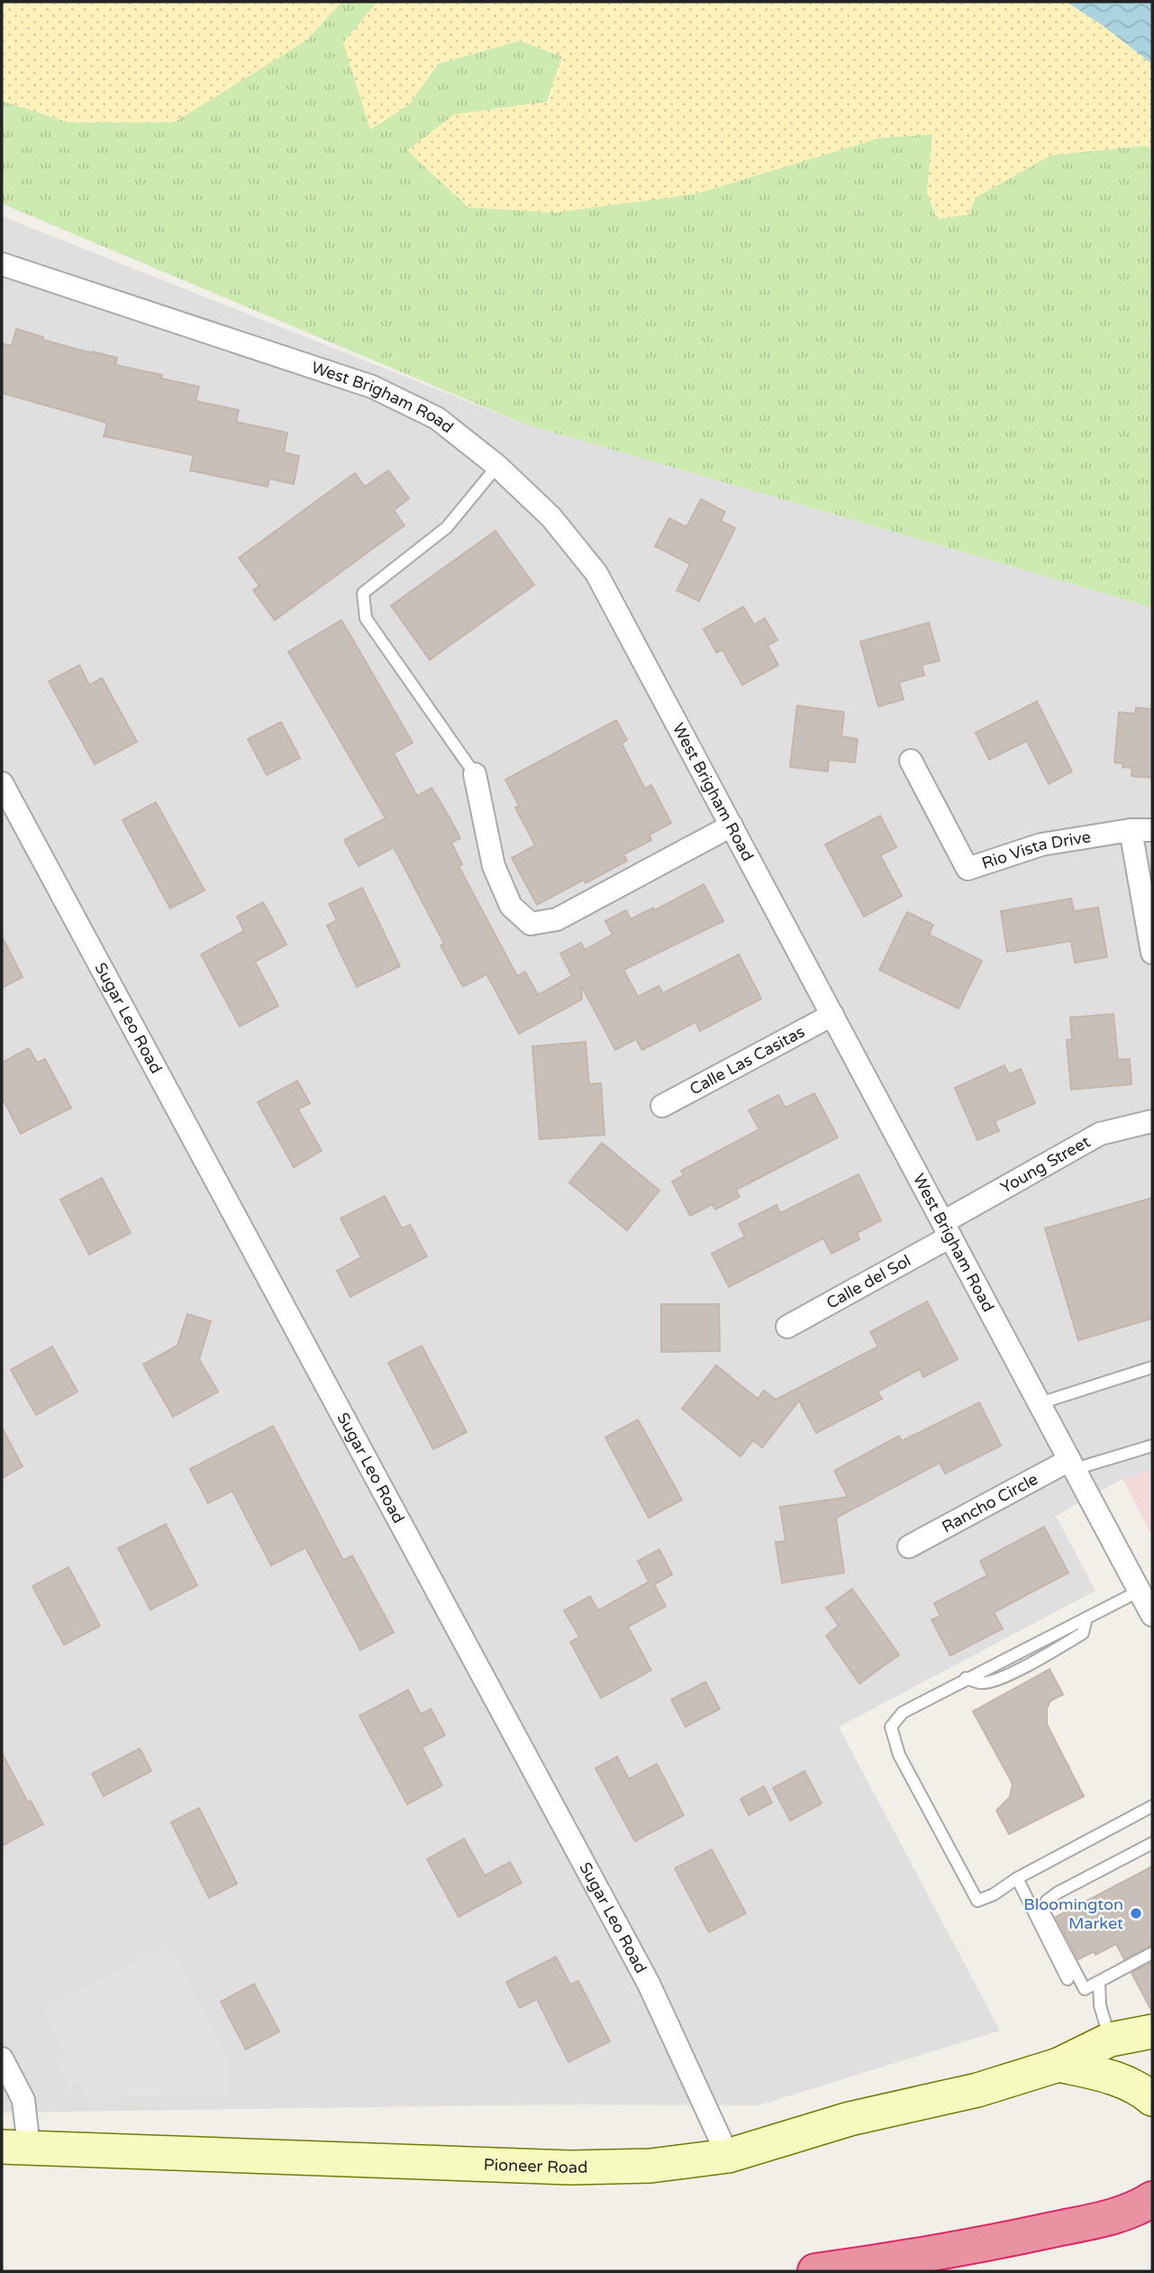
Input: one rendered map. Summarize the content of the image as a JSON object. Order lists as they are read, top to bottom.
{
  "streets": {
    "main road": ["Pioneer Road"],
    "street": [
      "West Brigham Road",
      "Rio Vista Drive",
      "Sugar Leo Road",
      "Calle Las Casitas",
      "Young Street",
      "Calle del Sol",
      "Rancho Circle"
    ]
  },
  "crossings": [
    ["West Brigham Road", "Calle Las Casitas"],
    ["West Brigham Road", "Young Street"],
    ["West Brigham Road", "Calle del Sol"],
    ["West Brigham Road", "Rancho Circle"],
    ["Sugar Leo Road", "Pioneer Road"],
    ["Young Street", "Calle del Sol"]
  ],
  "places": ["Bloomington Market"]
}
